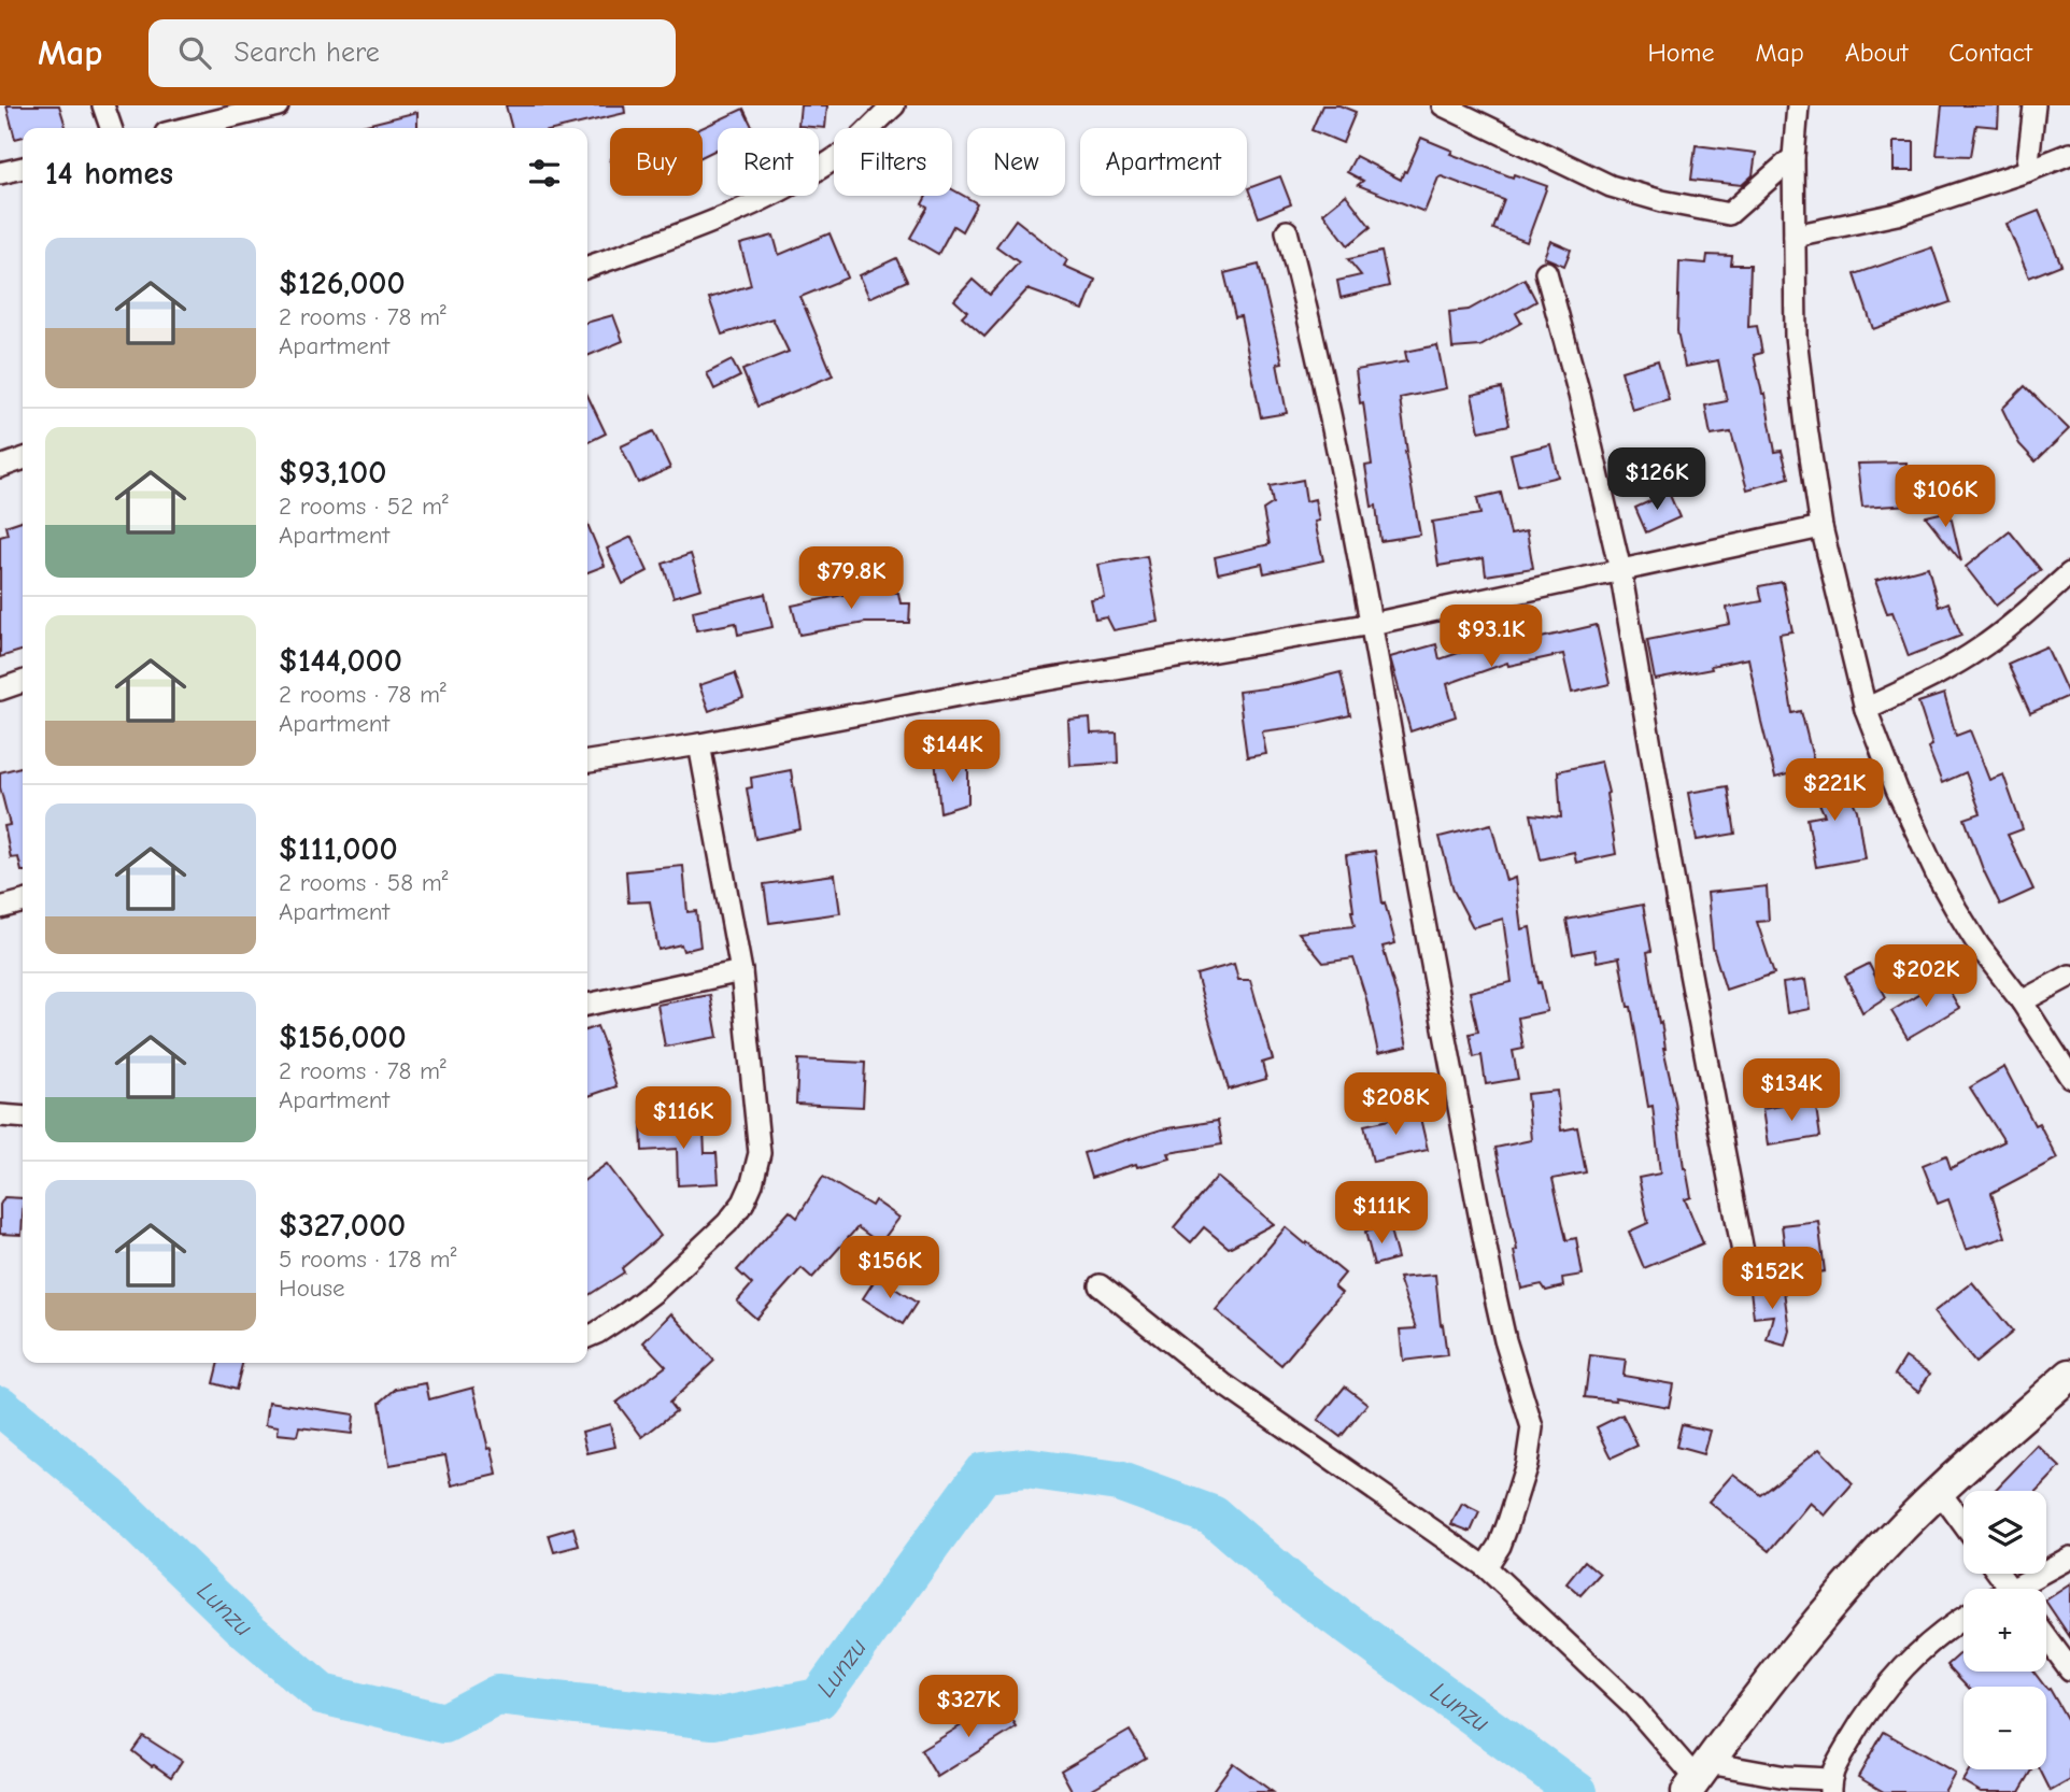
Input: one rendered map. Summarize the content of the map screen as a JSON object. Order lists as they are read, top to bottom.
{
  "water": ["Lunzu"],
  "page": {
    "header": "Map",
    "search": "Search here",
    "nav": [
      "Home",
      "Map",
      "About",
      "Contact"
    ],
    "chip": [
      "Buy",
      "Rent",
      "Filters",
      "New",
      "Apartment"
    ],
    "heading": "14 homes",
    "list": [
      {
        "name": "$126,000",
        "note": "2 rooms · 78 m² · Apartment"
      },
      {
        "name": "$93,100",
        "note": "2 rooms · 52 m² · Apartment"
      },
      {
        "name": "$144,000",
        "note": "2 rooms · 78 m² · Apartment"
      },
      {
        "name": "$111,000",
        "note": "2 rooms · 58 m² · Apartment"
      },
      {
        "name": "$156,000",
        "note": "2 rooms · 78 m² · Apartment"
      },
      {
        "name": "$327,000",
        "note": "5 rooms · 178 m² · House"
      }
    ],
    "price": [
      "$126K",
      "$106K",
      "$79.8K",
      "$93.1K",
      "$144K",
      "$221K",
      "$202K",
      "$134K",
      "$208K",
      "$116K",
      "$111K",
      "$156K",
      "$152K",
      "$327K"
    ],
    "map_buttons": ["+", "−"]
  }
}
